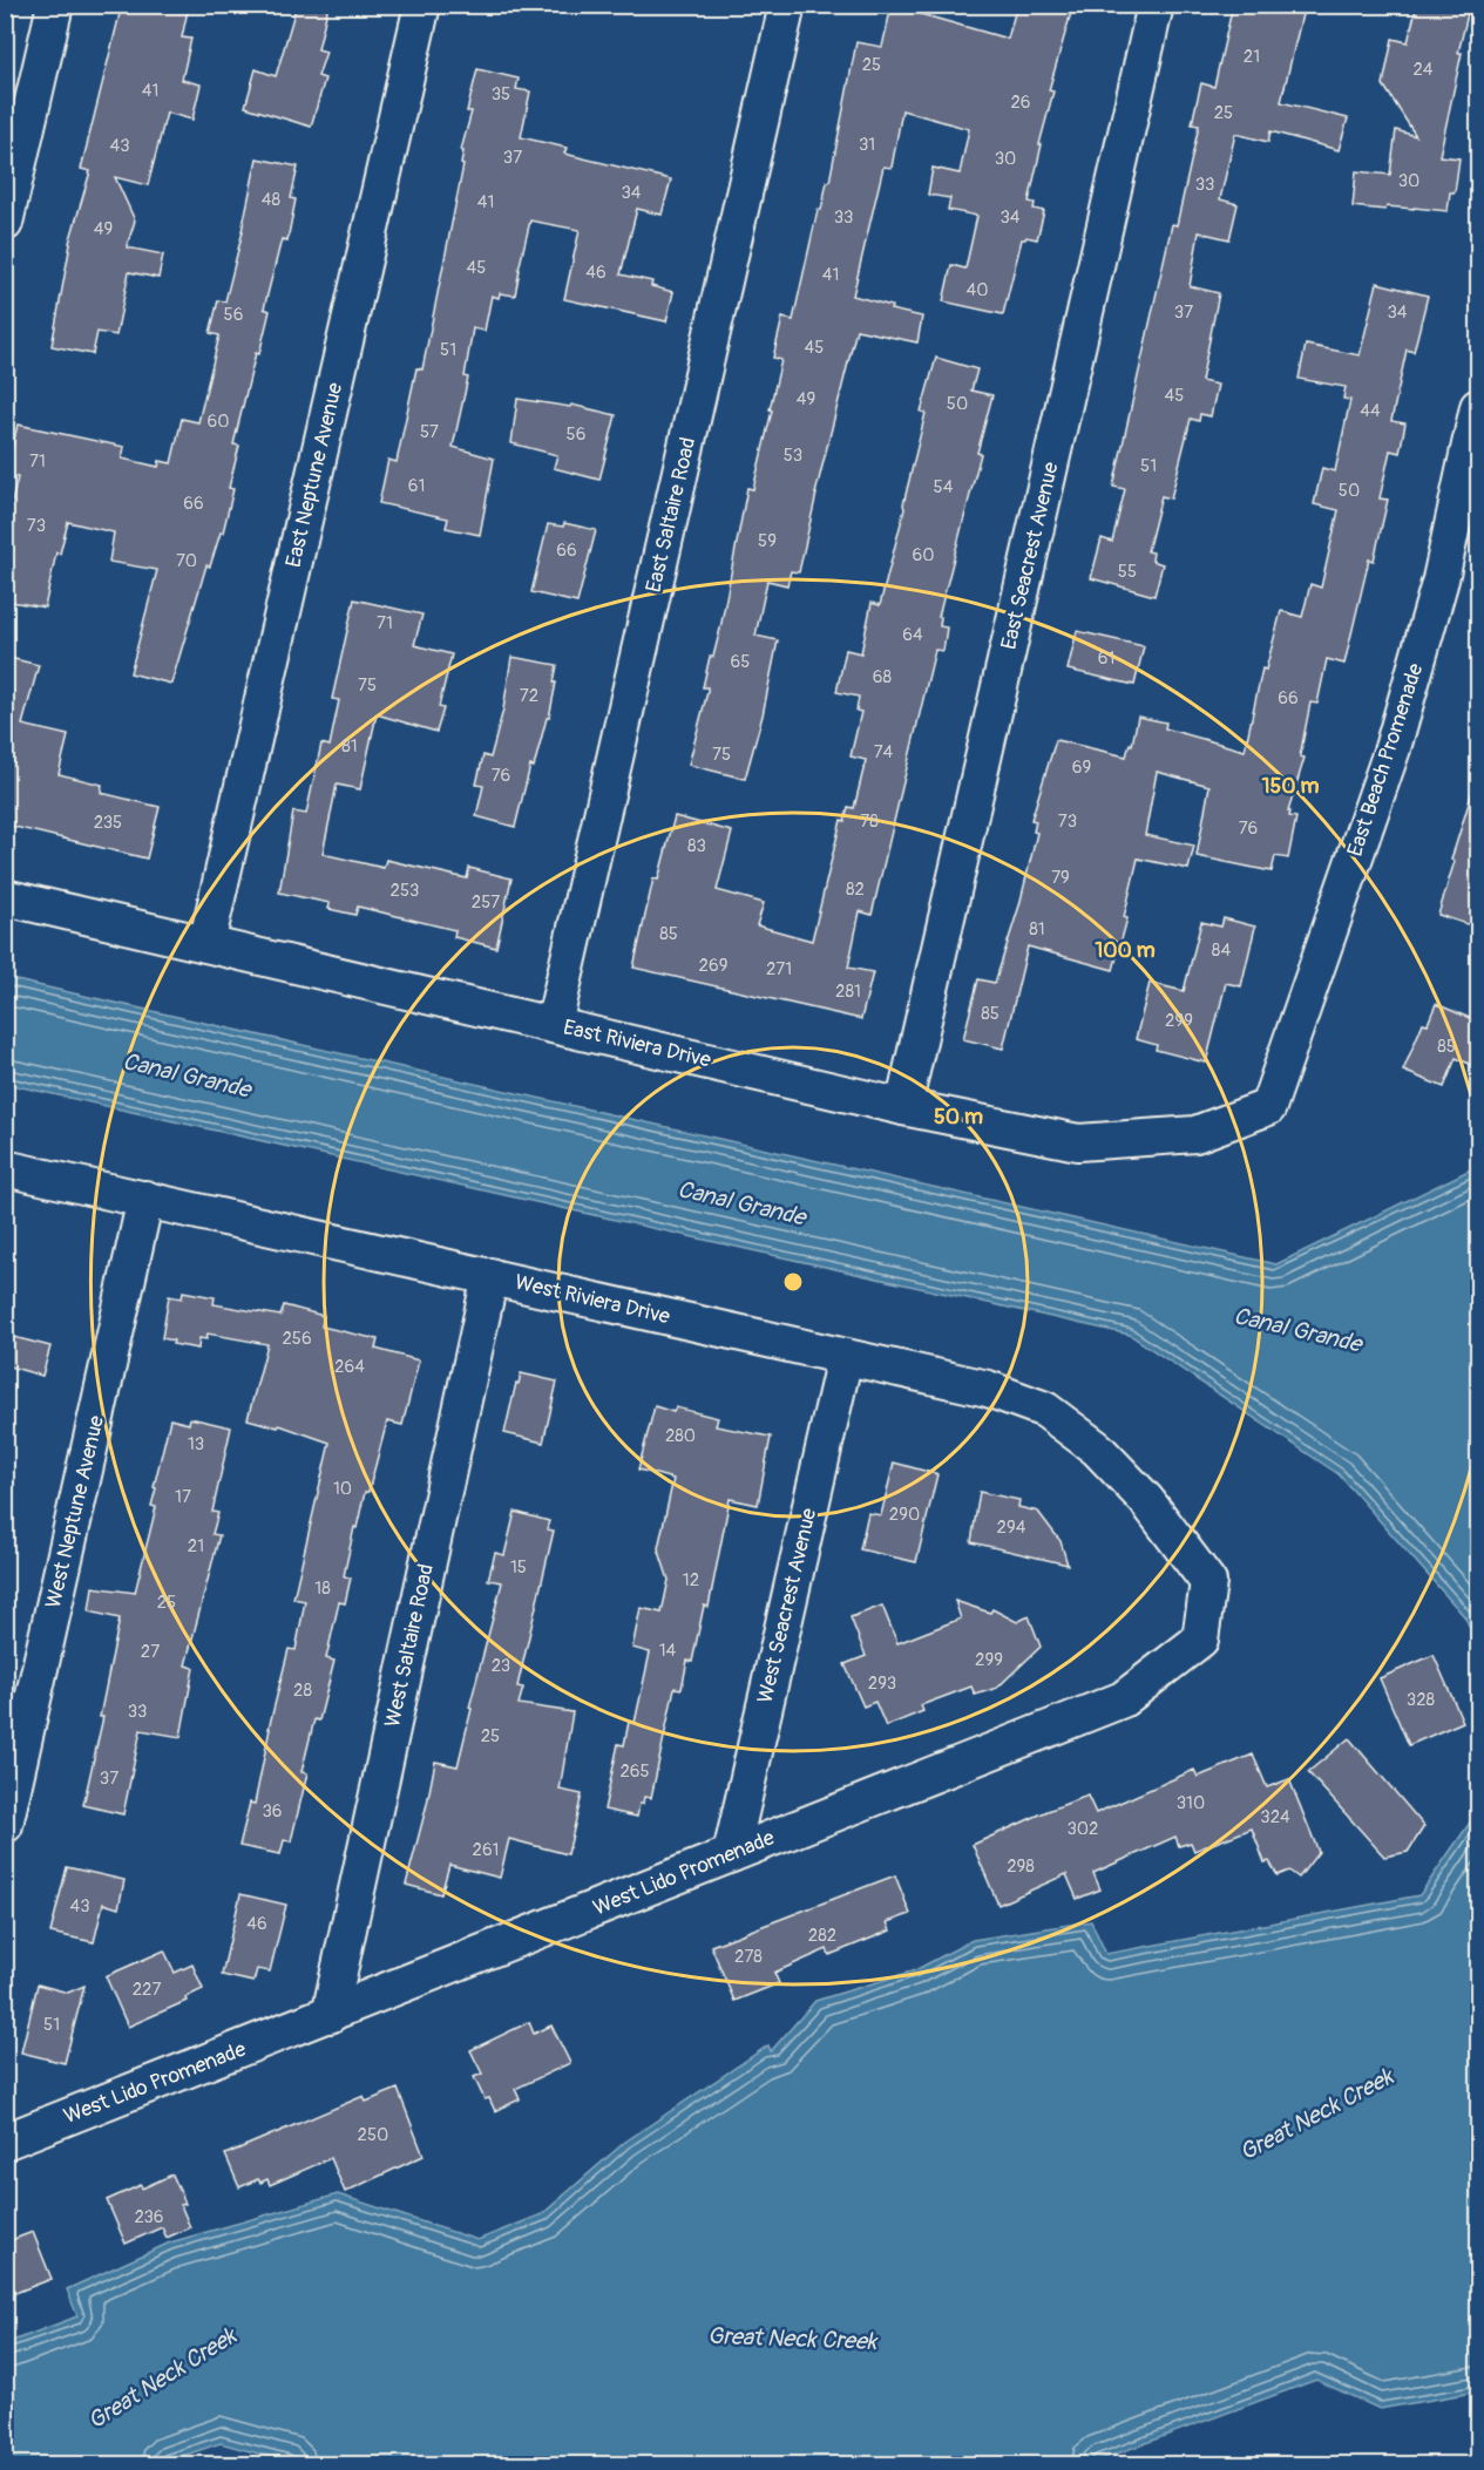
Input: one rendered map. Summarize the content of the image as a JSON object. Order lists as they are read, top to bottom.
{
  "streets": {
    "street": [
      "East Neptune Avenue",
      "East Saltaire Road",
      "East Seacrest Avenue",
      "East Beach Promenade",
      "East Riviera Drive",
      "West Riviera Drive",
      "West Neptune Avenue",
      "West Seacrest Avenue",
      "West Saltaire Road",
      "West Lido Promenade"
    ]
  },
  "crossings": [
    ["East Neptune Avenue", "East Riviera Drive"],
    ["East Saltaire Road", "East Riviera Drive"],
    ["East Seacrest Avenue", "East Riviera Drive"],
    ["East Beach Promenade", "East Riviera Drive"],
    ["West Riviera Drive", "West Neptune Avenue"],
    ["West Riviera Drive", "West Seacrest Avenue"],
    ["West Riviera Drive", "West Saltaire Road"],
    ["West Riviera Drive", "West Lido Promenade"],
    ["West Seacrest Avenue", "West Lido Promenade"],
    ["West Saltaire Road", "West Lido Promenade"]
  ],
  "water": ["Canal Grande", "Great Neck Creek"],
  "house_numbers": [
    "21",
    "25",
    "24",
    "41",
    "35",
    "26",
    "25",
    "31",
    "43",
    "37",
    "30",
    "30",
    "33",
    "34",
    "48",
    "41",
    "33",
    "34",
    "49",
    "45",
    "46",
    "41",
    "40",
    "37",
    "34",
    "56",
    "45",
    "51",
    "45",
    "49",
    "50",
    "44",
    "60",
    "57",
    "56",
    "53",
    "71",
    "51",
    "61",
    "54",
    "50",
    "66",
    "73",
    "59",
    "66",
    "60",
    "70",
    "55",
    "71",
    "64",
    "61",
    "65",
    "68",
    "75",
    "72",
    "66",
    "81",
    "74",
    "75",
    "69",
    "76",
    "78",
    "73",
    "235",
    "76",
    "83",
    "79",
    "82",
    "253",
    "257",
    "81",
    "85",
    "84",
    "269",
    "271",
    "281",
    "85",
    "299",
    "85",
    "256",
    "264",
    "280",
    "13",
    "10",
    "17",
    "290",
    "294",
    "21",
    "15",
    "12",
    "18",
    "25",
    "14",
    "27",
    "299",
    "23",
    "293",
    "28",
    "328",
    "33",
    "25",
    "265",
    "37",
    "310",
    "36",
    "324",
    "302",
    "261",
    "298",
    "43",
    "46",
    "282",
    "278",
    "227",
    "51",
    "250",
    "236"
  ],
  "rings": ["150 m", "100 m", "50 m"]
}
